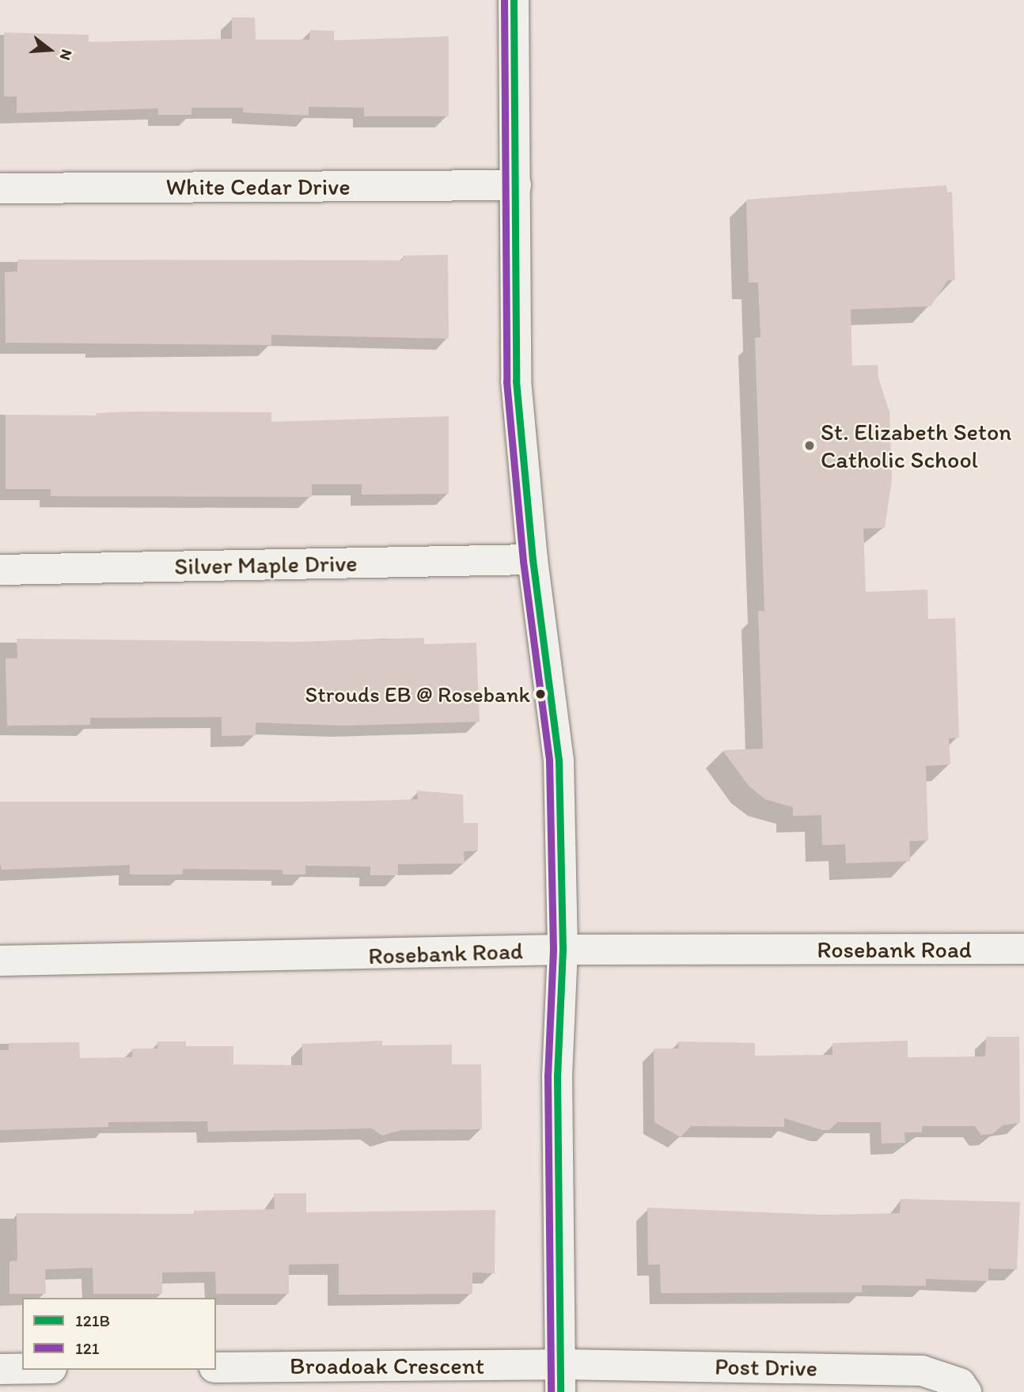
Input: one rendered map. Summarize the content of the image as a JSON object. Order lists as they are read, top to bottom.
{
  "streets": {
    "street": [
      "White Cedar Drive",
      "Silver Maple Drive",
      "Rosebank Road",
      "Broadoak Crescent",
      "Post Drive"
    ]
  },
  "crossings": [
    ["Broadoak Crescent", "Post Drive"]
  ],
  "places": ["St. Elizabeth Seton Catholic School", "Strouds EB @ Rosebank"],
  "lines": ["transit line 121B", "transit line 121"],
  "legend": ["121B", "121"],
  "north": "right"
}
